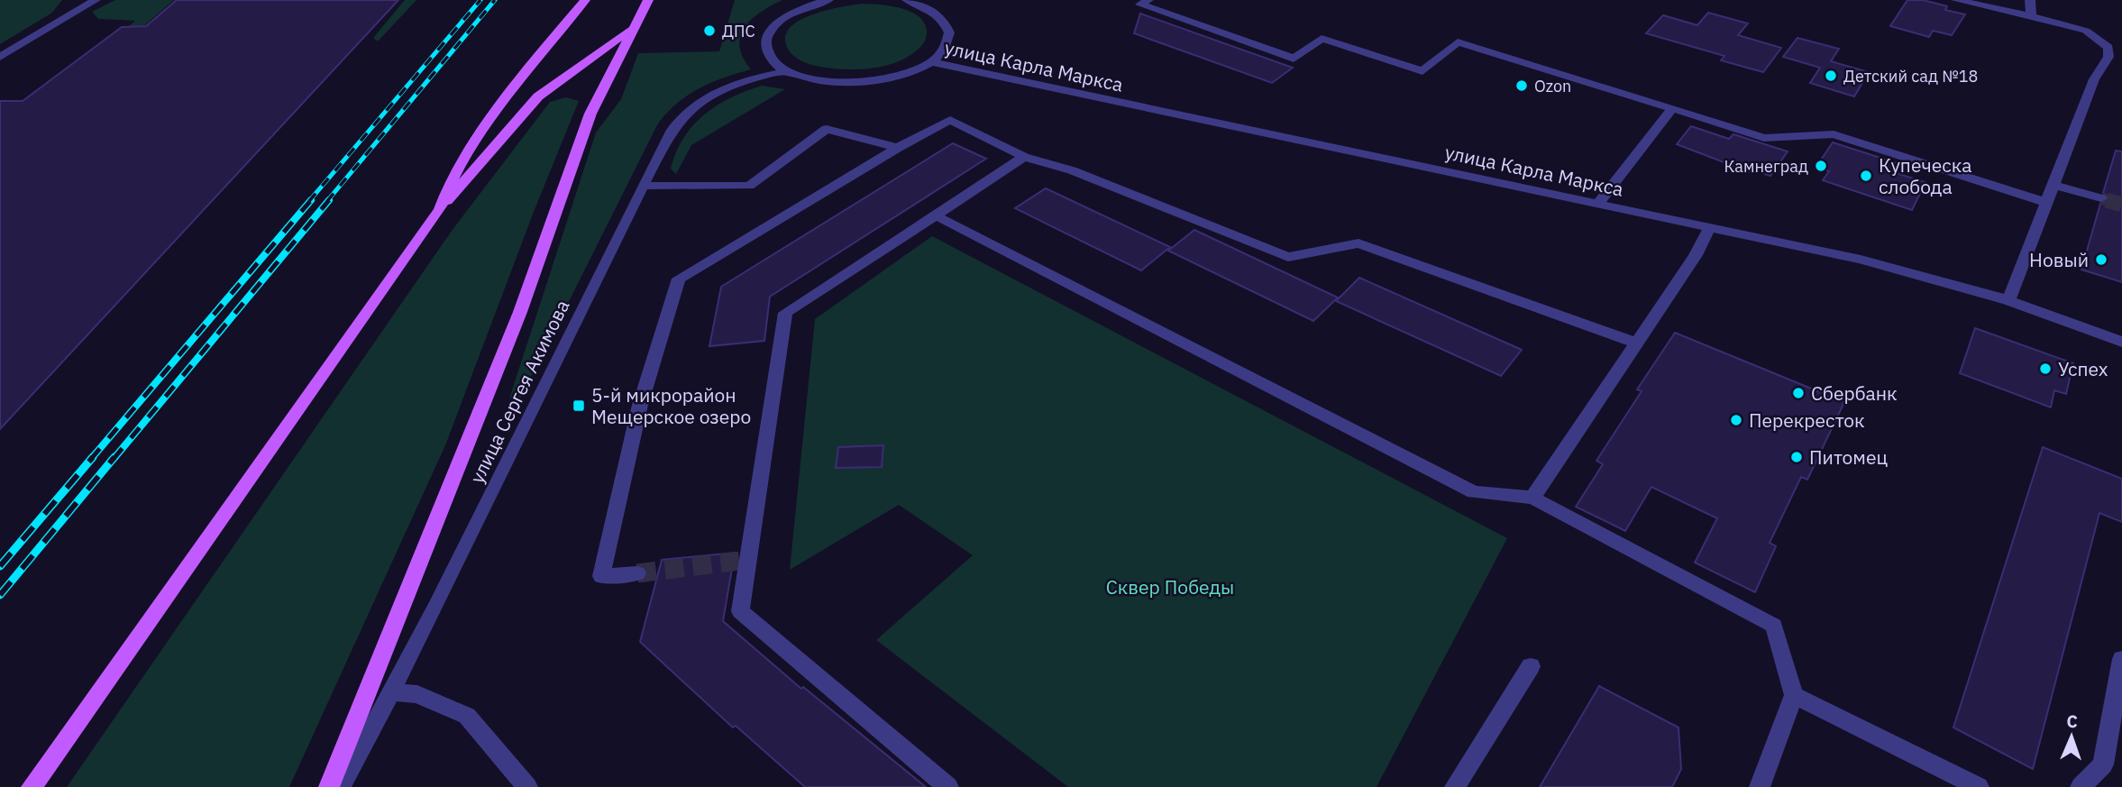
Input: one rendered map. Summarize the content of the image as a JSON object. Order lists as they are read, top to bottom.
{
  "streets": {
    "street": ["улица Карла Маркса", "улица Сергея Акимова"]
  },
  "parks": ["Сквер Победы"],
  "places": {
    "other": [
      "ДПС",
      "Детский сад №18",
      "Ozon",
      "Камнеград",
      "Купеческа слобода",
      "Новый",
      "Успех",
      "Сбербанк",
      "Перекресток",
      "Питомец"
    ],
    "transit": ["5-й микрорайон Мещерское озеро"]
  },
  "north": "top"
}
